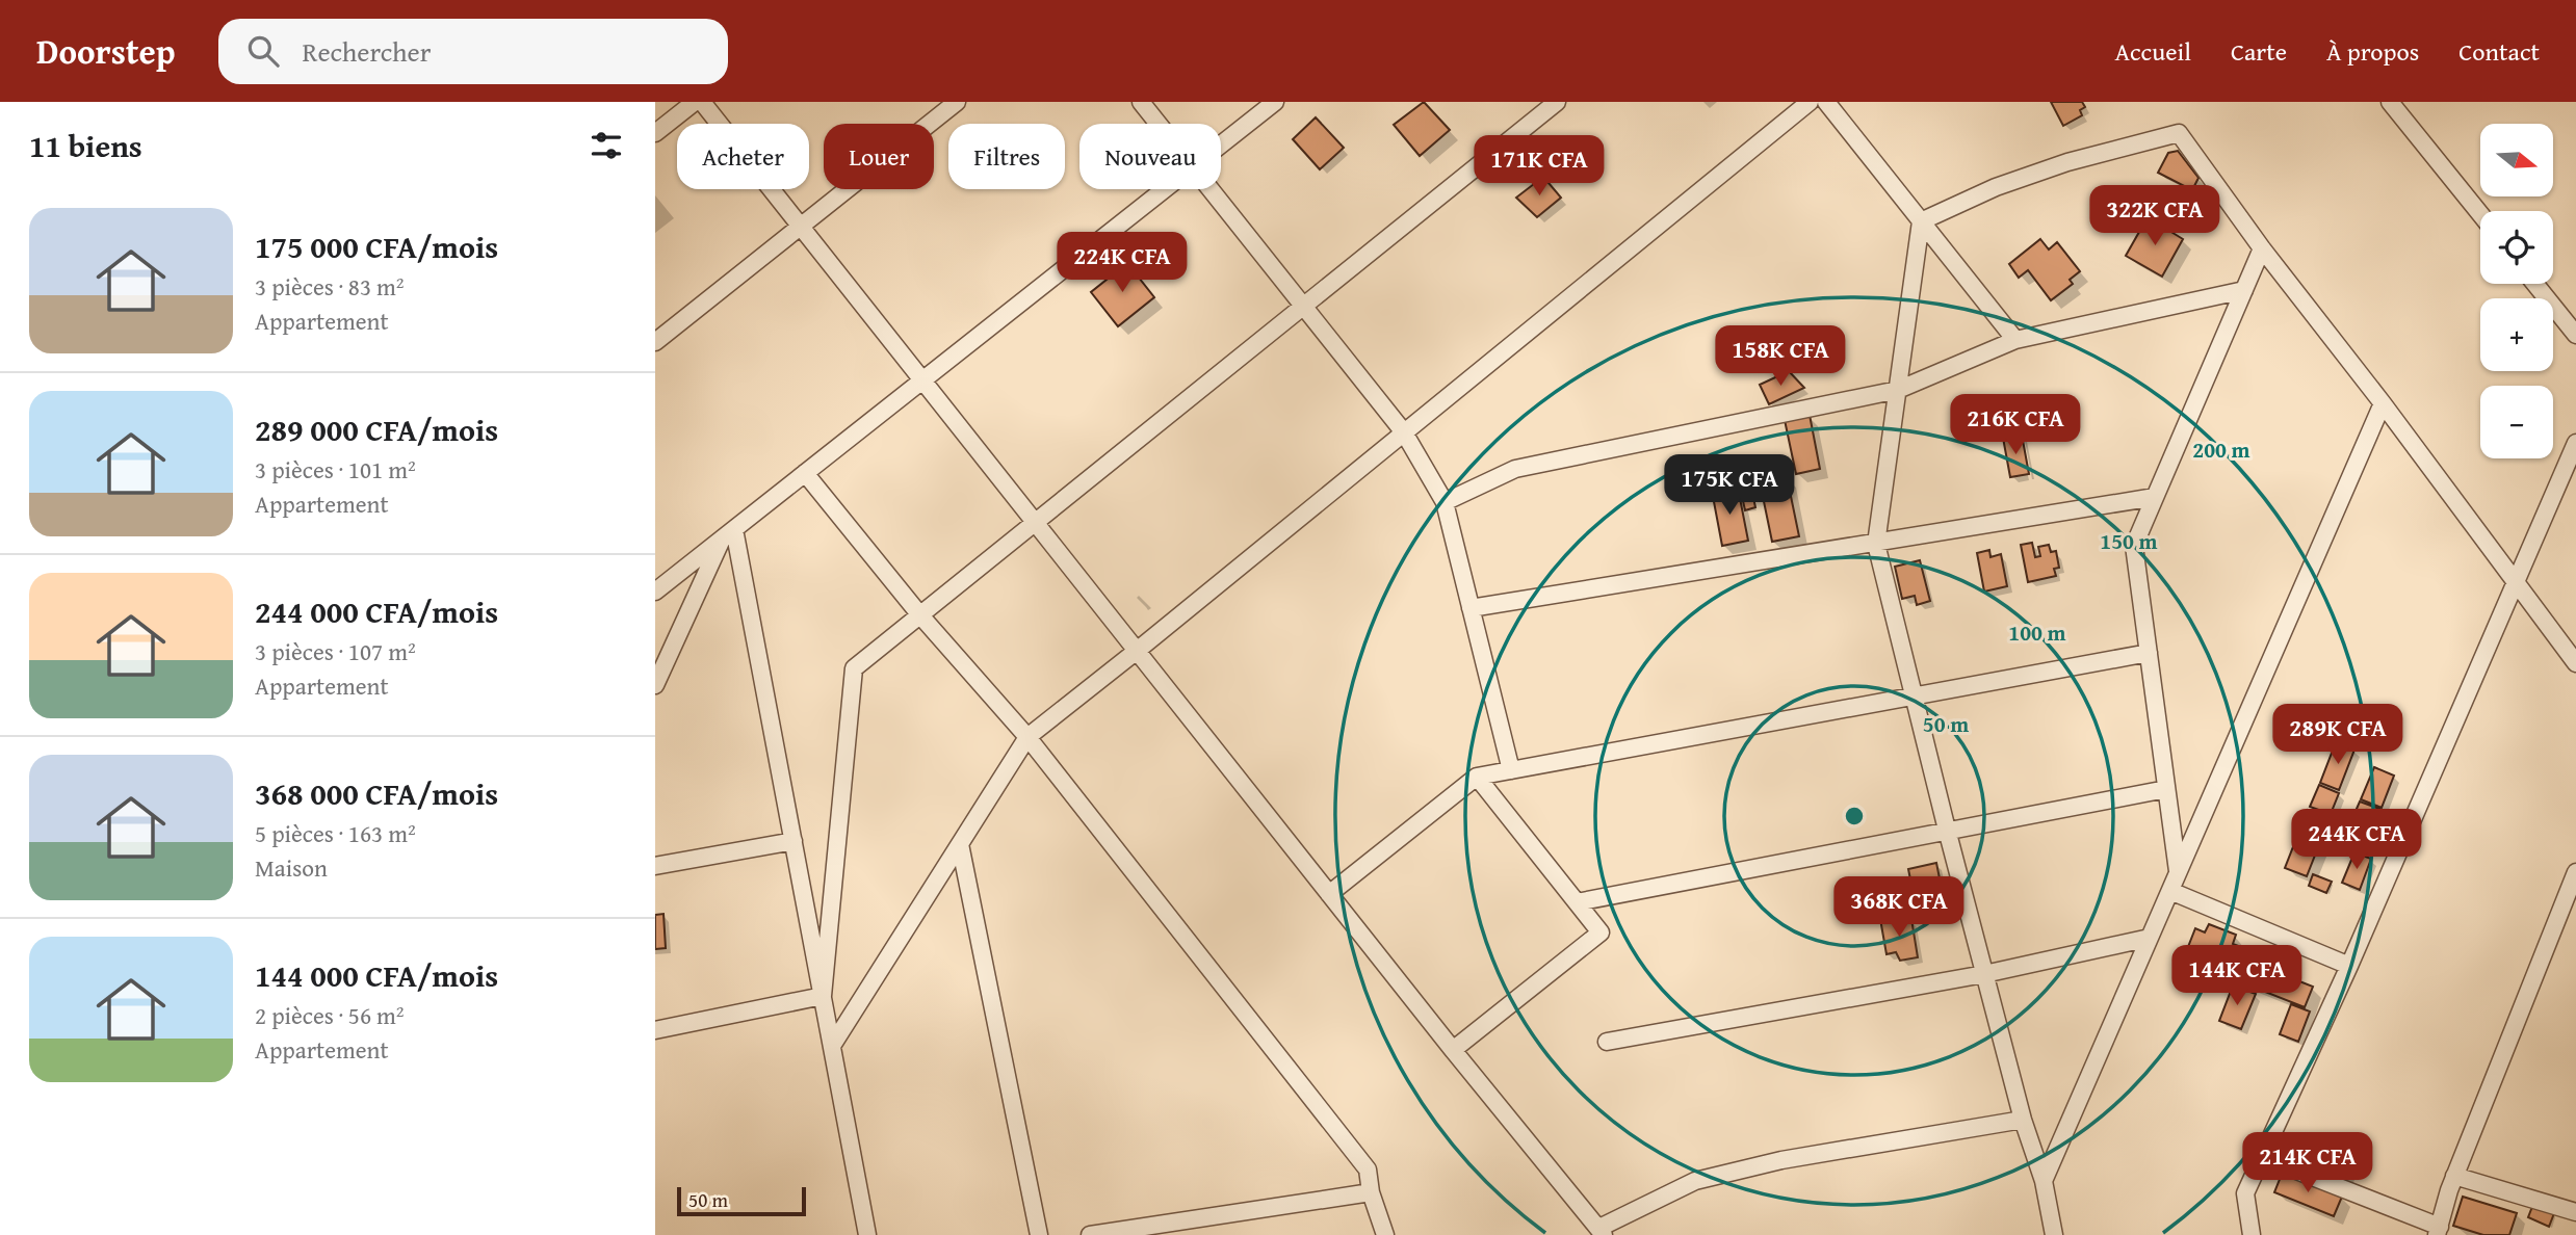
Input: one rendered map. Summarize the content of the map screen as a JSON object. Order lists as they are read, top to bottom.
{
  "scale_bar": "50 m",
  "north": "right",
  "page": {
    "header": "Doorstep",
    "search": "Rechercher",
    "nav": [
      "Accueil",
      "Carte",
      "À propos",
      "Contact"
    ],
    "heading": "11 biens",
    "map_buttons": ["+", "−"],
    "chip": [
      "Acheter",
      "Louer",
      "Filtres",
      "Nouveau"
    ],
    "price": [
      "171K CFA",
      "322K CFA",
      "224K CFA",
      "158K CFA",
      "216K CFA",
      "175K CFA",
      "289K CFA",
      "244K CFA",
      "368K CFA",
      "144K CFA",
      "214K CFA"
    ],
    "list": [
      {
        "name": "175 000 CFA/mois",
        "note": "3 pièces · 83 m² · Appartement"
      },
      {
        "name": "289 000 CFA/mois",
        "note": "3 pièces · 101 m² · Appartement"
      },
      {
        "name": "244 000 CFA/mois",
        "note": "3 pièces · 107 m² · Appartement"
      },
      {
        "name": "368 000 CFA/mois",
        "note": "5 pièces · 163 m² · Maison"
      },
      {
        "name": "144 000 CFA/mois",
        "note": "2 pièces · 56 m² · Appartement"
      }
    ],
    "scale": "50 m"
  },
  "rings": [
    "200 m",
    "150 m",
    "100 m",
    "50 m"
  ]
}
